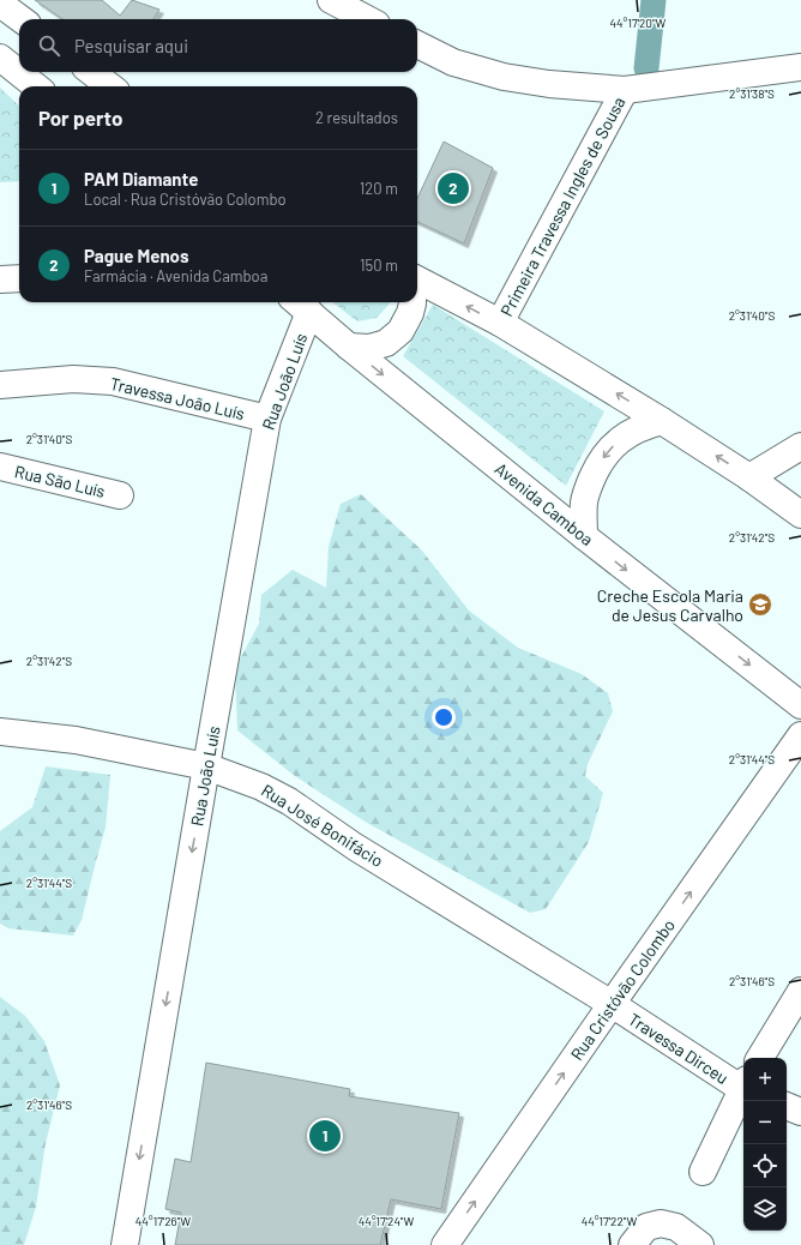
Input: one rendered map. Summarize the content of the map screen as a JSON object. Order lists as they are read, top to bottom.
{
  "streets": {
    "street": [
      "Primeira Travessa Ingles de Sousa",
      "Rua João Luís",
      "Travessa João Luís",
      "Rua São Luís",
      "Avenida Camboa",
      "Rua José Bonifácio",
      "Rua Cristóvão Colombo",
      "Travessa Dirceu"
    ]
  },
  "crossings": [
    ["Rua João Luís", "Travessa João Luís"],
    ["Rua João Luís", "Avenida Camboa"],
    ["Rua João Luís", "Rua José Bonifácio"],
    ["Rua José Bonifácio", "Rua Cristóvão Colombo"],
    ["Rua José Bonifácio", "Travessa Dirceu"],
    ["Rua Cristóvão Colombo", "Travessa Dirceu"]
  ],
  "one_way": ["Rua João Luís", "Rua Cristóvão Colombo"],
  "places": {
    "school or university": ["Creche Escola Maria de Jesus Carvalho"]
  },
  "page": {
    "search": "Pesquisar aqui",
    "heading": ["Por perto", "2 resultados"],
    "list": [
      {
        "mark": "1",
        "name": "PAM Diamante",
        "note": "Local · Rua Cristóvão Colombo",
        "value": "120 m"
      },
      {
        "mark": "2",
        "name": "Pague Menos",
        "note": "Farmácia · Avenida Camboa",
        "value": "150 m"
      }
    ],
    "pins": ["2", "1"],
    "map_buttons": ["+", "−"]
  },
  "coordinates": [
    "44°17'20\"W",
    "2°31'38\"S",
    "2°31'40\"S",
    "2°31'42\"S",
    "2°31'44\"S",
    "2°31'46\"S",
    "44°17'26\"W",
    "44°17'24\"W",
    "44°17'22\"W"
  ]
}
